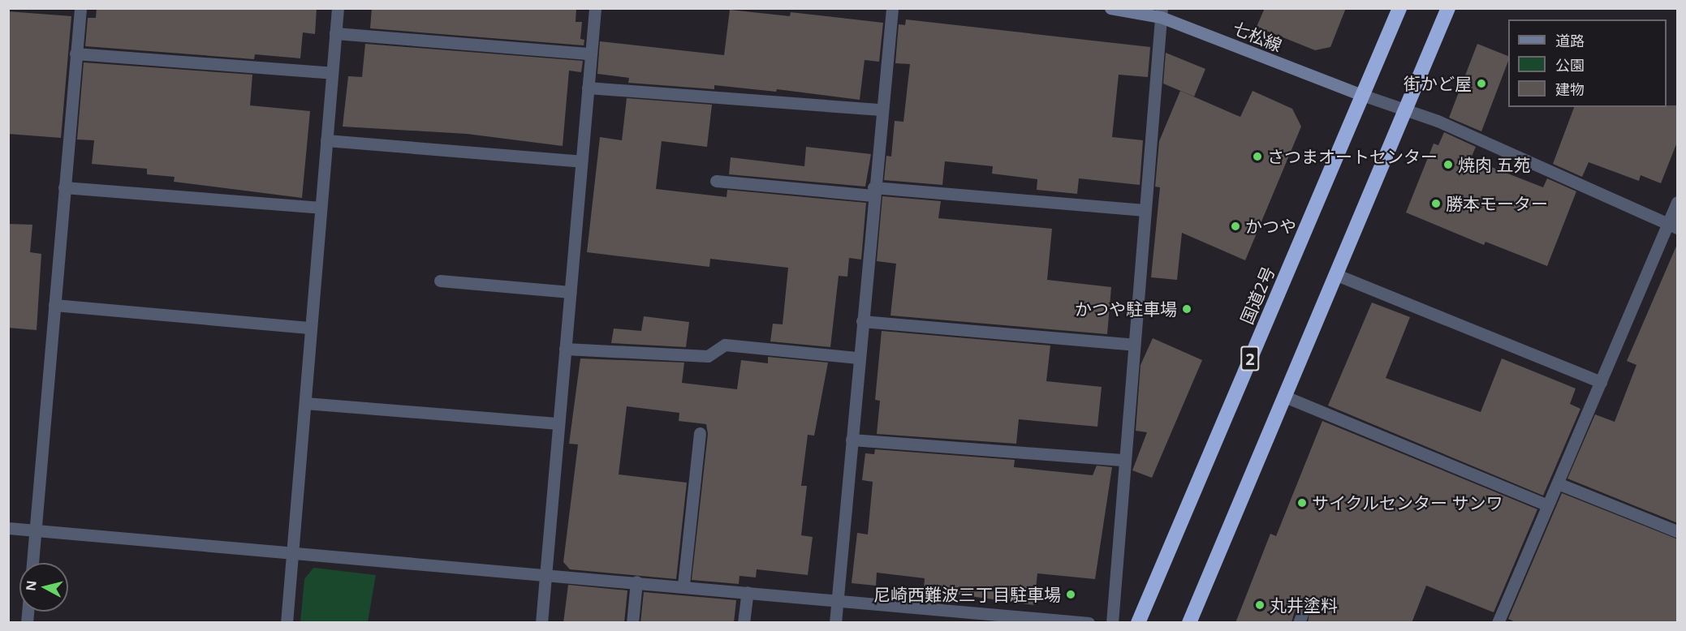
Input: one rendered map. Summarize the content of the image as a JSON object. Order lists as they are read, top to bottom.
{
  "streets": {
    "highway": ["国道2号", "2"],
    "street": ["七松線"]
  },
  "crossings": [
    ["七松線", "国道2号"]
  ],
  "places": [
    "街かど屋",
    "さつまオートセンター",
    "焼肉 五苑",
    "勝本モーター",
    "かつや",
    "かつや駐車場",
    "サイクルセンター サンワ",
    "尼崎西難波三丁目駐車場",
    "丸井塗料"
  ],
  "legend": ["道路", "公園", "建物"],
  "north": "left"
}
